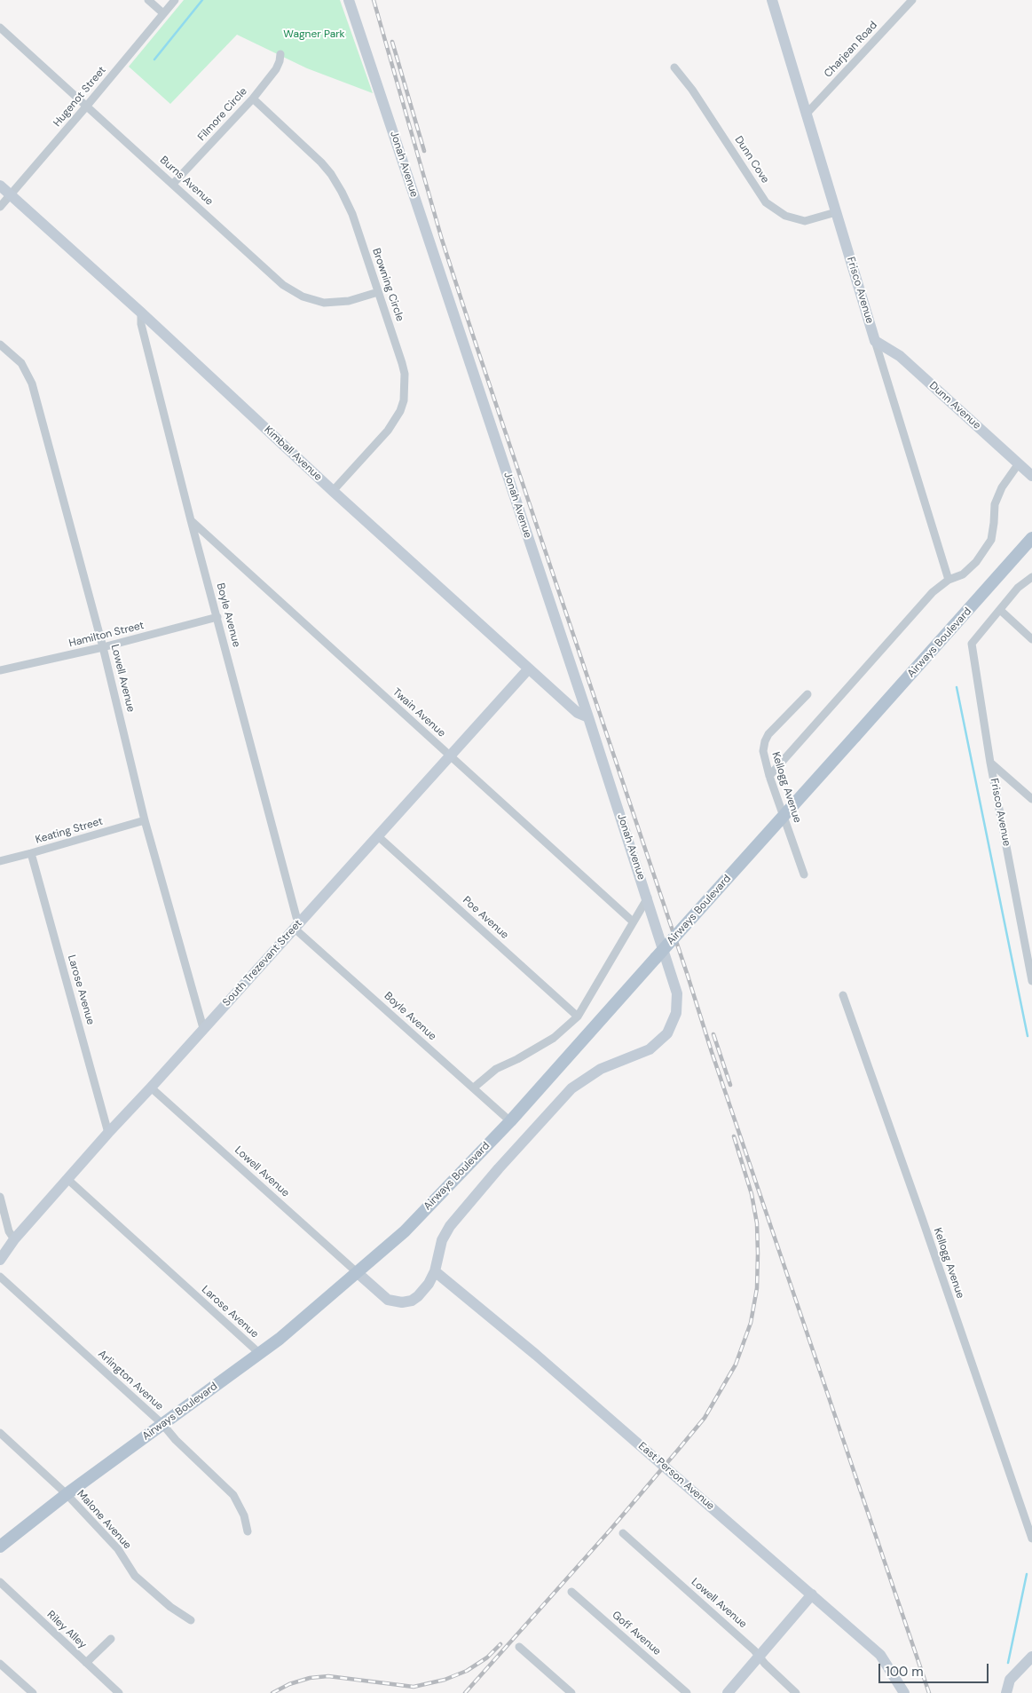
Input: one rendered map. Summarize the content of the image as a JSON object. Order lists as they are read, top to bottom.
{
  "streets": {
    "main road": ["Airways Boulevard"],
    "street": [
      "Charjean Road",
      "Hugenot Street",
      "Filmore Circle",
      "Dunn Cove",
      "Jonah Avenue",
      "Burns Avenue",
      "Browning Circle",
      "Frisco Avenue",
      "Dunn Avenue",
      "Kimball Avenue",
      "Boyle Avenue",
      "Hamilton Street",
      "Lowell Avenue",
      "Twain Avenue",
      "Kellogg Avenue",
      "Keating Street",
      "Poe Avenue",
      "South Trezevant Street",
      "Larose Avenue",
      "Arlington Avenue",
      "East Person Avenue",
      "Malone Avenue",
      "Riley Alley",
      "Goff Avenue"
    ]
  },
  "crossings": [
    ["Charjean Road", "Frisco Avenue"],
    ["Hugenot Street", "Burns Avenue"],
    ["Hugenot Street", "Kimball Avenue"],
    ["Filmore Circle", "Burns Avenue"],
    ["Filmore Circle", "Browning Circle"],
    ["Dunn Cove", "Frisco Avenue"],
    ["Jonah Avenue", "Kimball Avenue"],
    ["Jonah Avenue", "East Person Avenue"],
    ["Burns Avenue", "Browning Circle"],
    ["Browning Circle", "Kimball Avenue"],
    ["Frisco Avenue", "Dunn Avenue"],
    ["Frisco Avenue", "Airways Boulevard"],
    ["Kimball Avenue", "Boyle Avenue"],
    ["Kimball Avenue", "South Trezevant Street"],
    ["Boyle Avenue", "Hamilton Street"],
    ["Boyle Avenue", "Airways Boulevard"],
    ["Boyle Avenue", "Twain Avenue"],
    ["Boyle Avenue", "South Trezevant Street"],
    ["Hamilton Street", "Lowell Avenue"],
    ["Airways Boulevard", "Lowell Avenue"],
    ["Airways Boulevard", "Larose Avenue"],
    ["Airways Boulevard", "Arlington Avenue"],
    ["Airways Boulevard", "Malone Avenue"],
    ["Lowell Avenue", "Keating Street"],
    ["Lowell Avenue", "South Trezevant Street"],
    ["Twain Avenue", "South Trezevant Street"],
    ["Keating Street", "Larose Avenue"],
    ["Poe Avenue", "South Trezevant Street"],
    ["South Trezevant Street", "Larose Avenue"]
  ],
  "parks": ["Wagner Park"],
  "scale_bar": "100 m"
}
